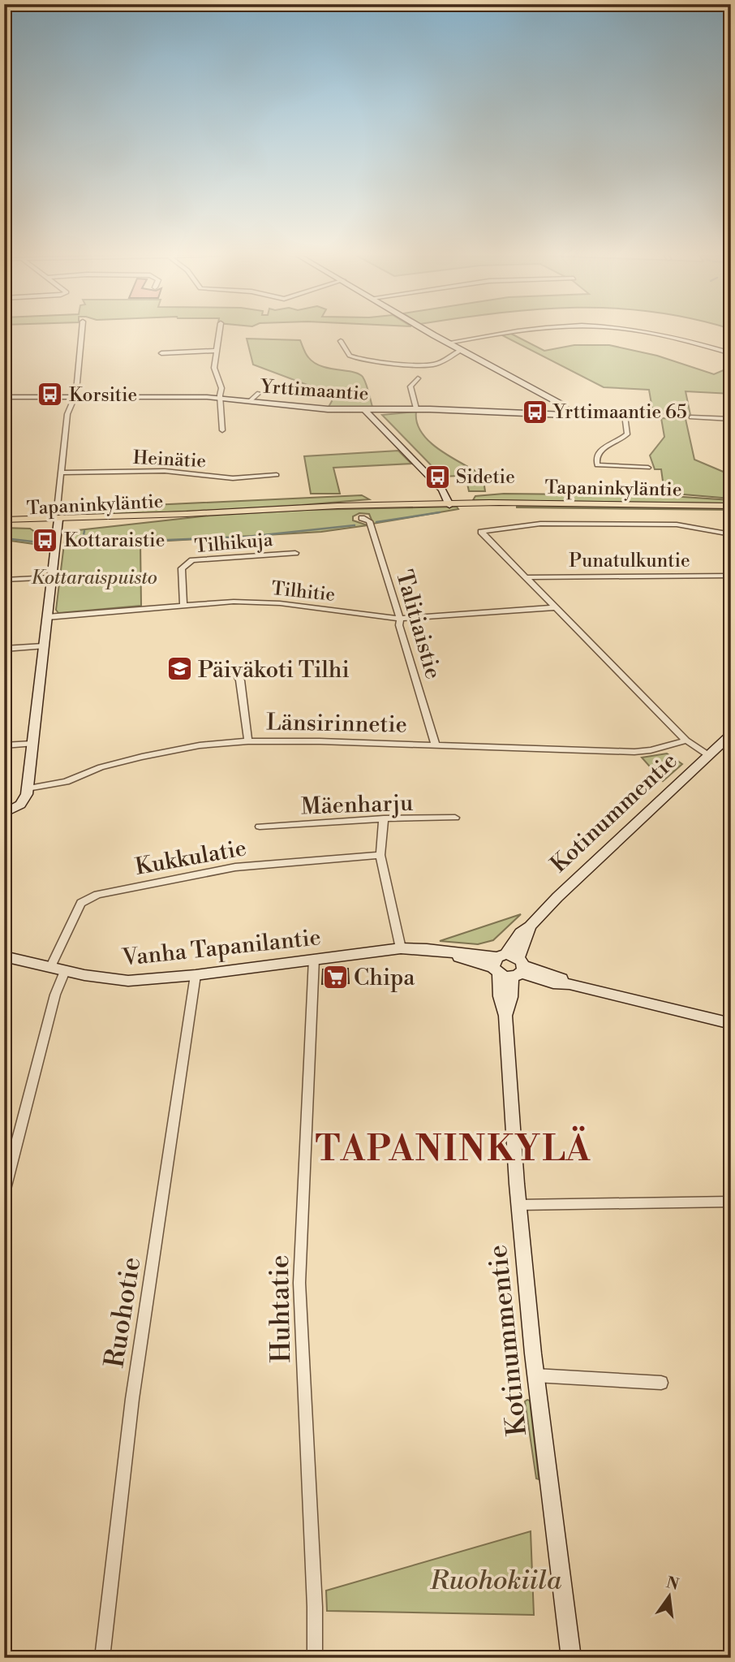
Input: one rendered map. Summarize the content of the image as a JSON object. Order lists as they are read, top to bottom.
{
  "streets": {
    "main road": ["Tapaninkyläntie"],
    "street": [
      "Yrttimaantie",
      "Heinätie",
      "Tilhikuja",
      "Punatulkuntie",
      "Tilhitie",
      "Talitiaistie",
      "Länsirinnetie",
      "Mäenharju",
      "Kotinummentie",
      "Kukkulatie",
      "Vanha Tapanilantie",
      "Huhtatie",
      "Ruohotie"
    ]
  },
  "crossings": [
    ["Tilhikuja", "Tilhitie"],
    ["Tilhitie", "Talitiaistie"],
    ["Talitiaistie", "Länsirinnetie"],
    ["Kotinummentie", "Vanha Tapanilantie"],
    ["Kukkulatie", "Vanha Tapanilantie"],
    ["Vanha Tapanilantie", "Huhtatie"],
    ["Vanha Tapanilantie", "Ruohotie"]
  ],
  "districts": ["TAPANINKYLÄ"],
  "parks": ["Kottaraispuisto", "Ruohokiila"],
  "places": {
    "bus stop": [
      "Korsitie",
      "Yrttimaantie 65",
      "Sidetie",
      "Kottaraistie"
    ],
    "school or university": ["Päiväkoti Tilhi"],
    "supermarket": ["Chipa"]
  },
  "north": "top"
}
